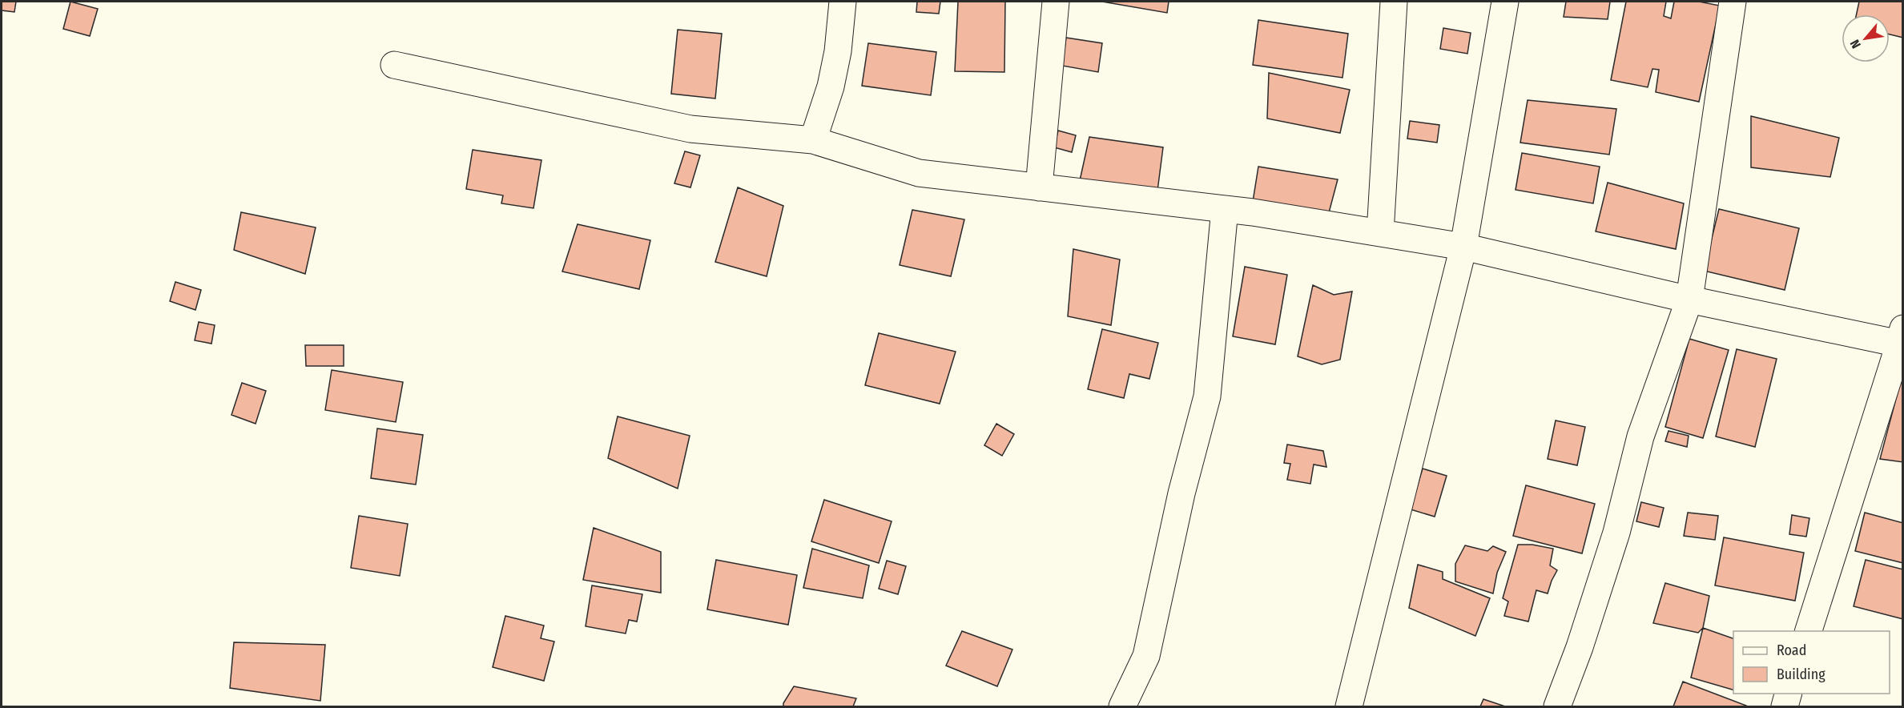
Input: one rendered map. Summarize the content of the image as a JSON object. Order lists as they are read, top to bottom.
{
  "legend": ["Road", "Building"],
  "north": "bottom left"
}
